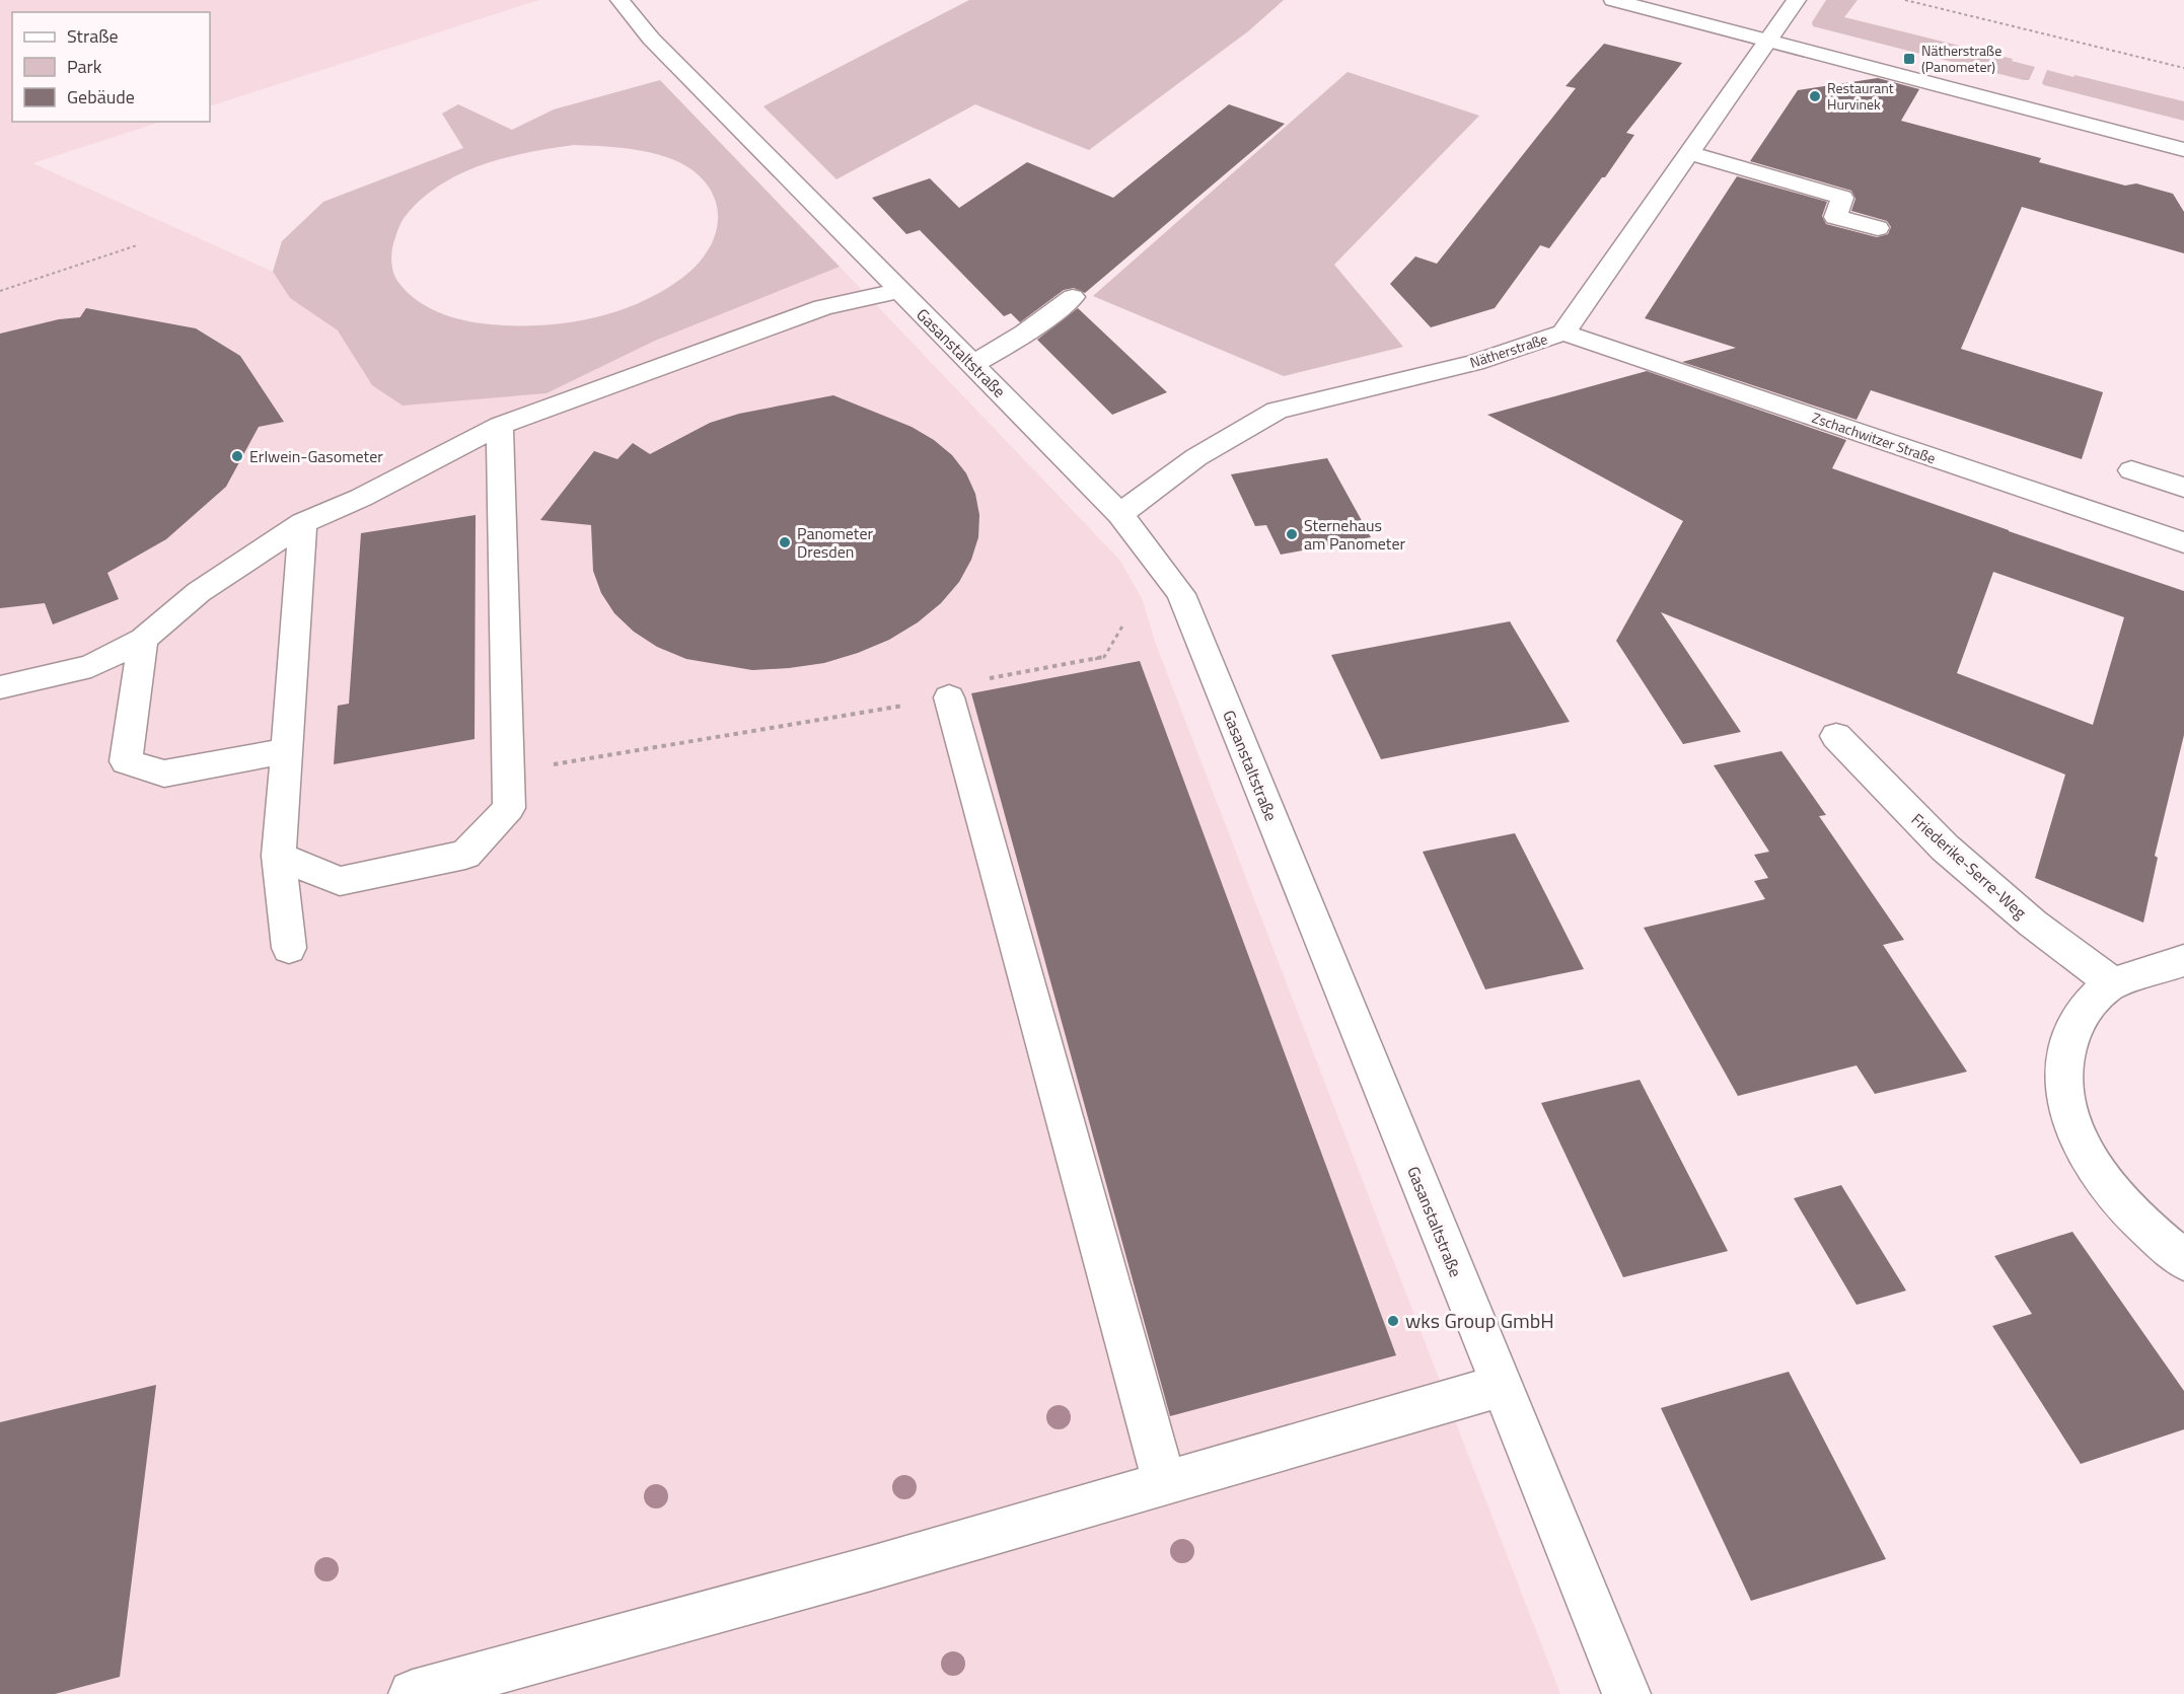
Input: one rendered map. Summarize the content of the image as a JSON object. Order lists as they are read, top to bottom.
{
  "streets": {
    "street": [
      "Nätherstraße",
      "Gasanstaltstraße",
      "Zschachwitzer Straße",
      "Friederike-Serre-Weg"
    ]
  },
  "crossings": [
    ["Nätherstraße", "Gasanstaltstraße"],
    ["Nätherstraße", "Zschachwitzer Straße"]
  ],
  "places": {
    "transit": ["Nätherstraße (Panometer)"],
    "other": [
      "Restaurant Hurvinek",
      "Erlwein-Gasometer",
      "Sternehaus am Panometer",
      "Panometer Dresden",
      "wks Group GmbH"
    ]
  },
  "legend": ["Straße", "Park", "Gebäude"]
}
